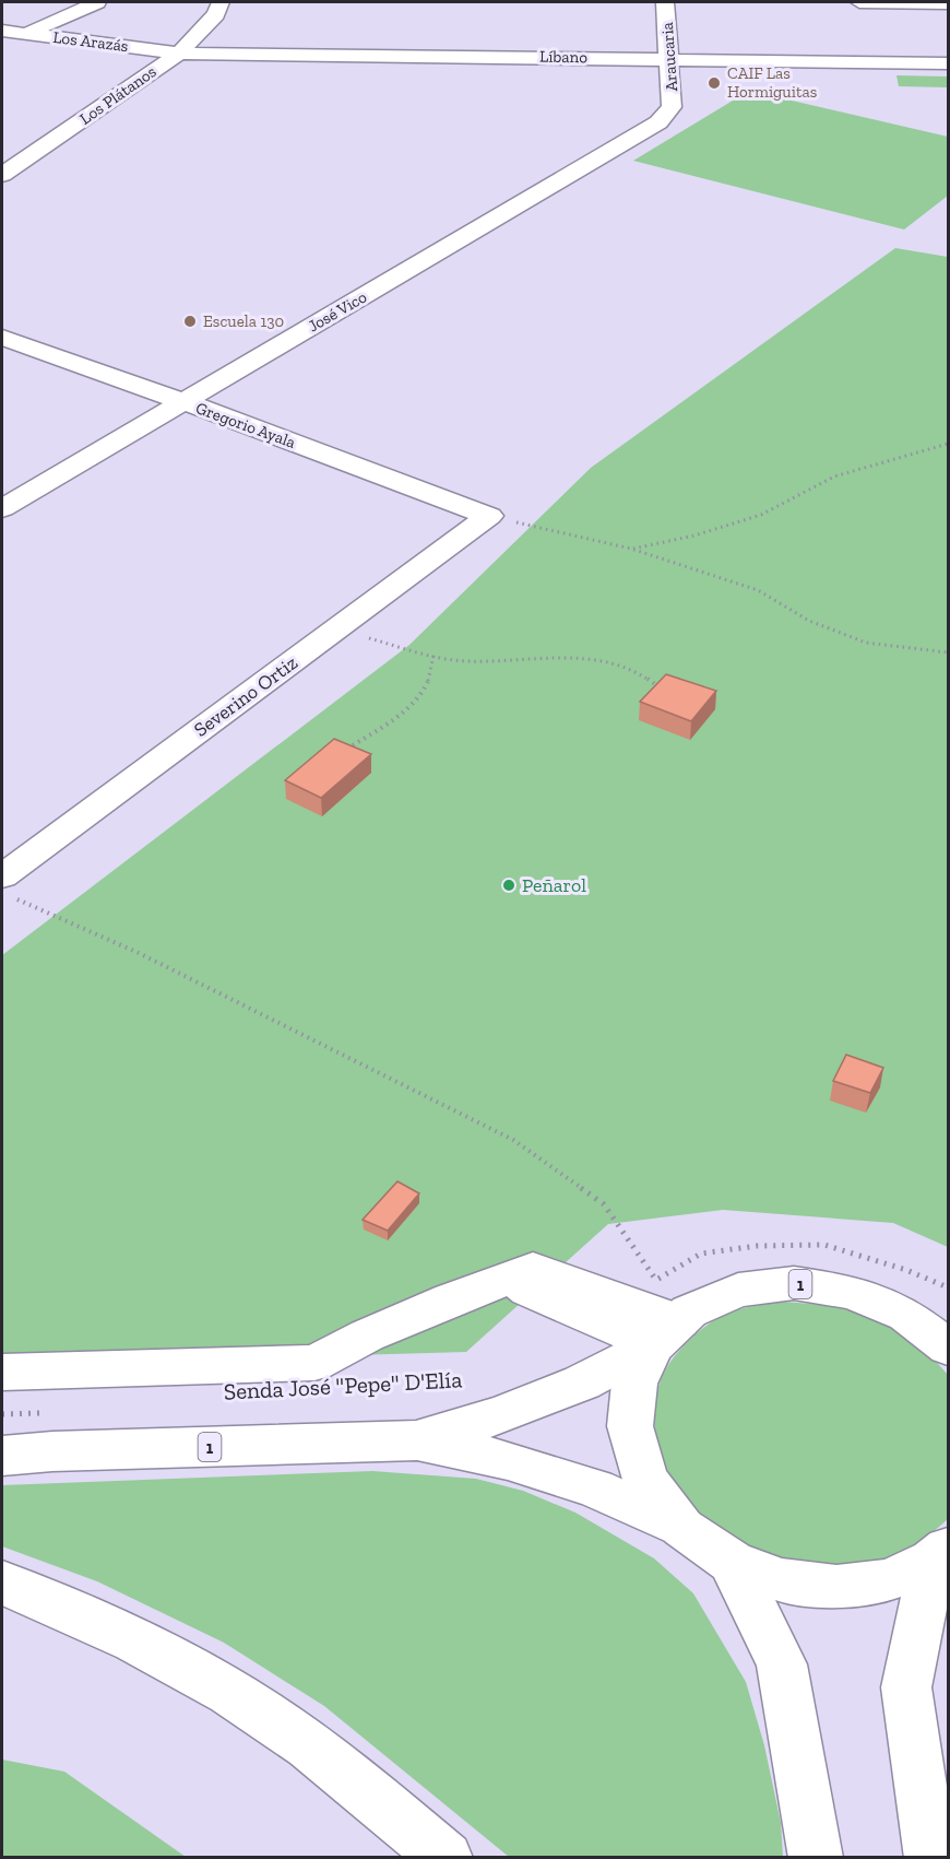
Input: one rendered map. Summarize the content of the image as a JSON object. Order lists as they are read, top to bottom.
{
  "streets": {
    "main road": [
      "Los Arazás",
      "Líbano",
      "Araucaria",
      "Los Plátanos",
      "José Vico",
      "Gregorio Ayala",
      "Severino Ortiz",
      "1"
    ]
  },
  "crossings": [
    ["Los Arazás", "Líbano"],
    ["Los Arazás", "Los Plátanos"],
    ["Líbano", "Araucaria"],
    ["Líbano", "Los Plátanos"],
    ["Araucaria", "José Vico"],
    ["José Vico", "Gregorio Ayala"],
    ["Gregorio Ayala", "Severino Ortiz"]
  ],
  "places": ["CAIF Las Hormiguitas", "Escuela 130", "Peñarol"]
}
